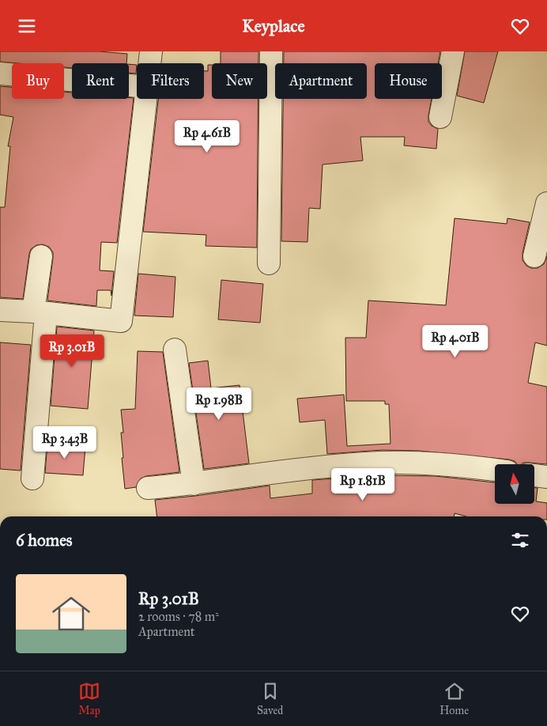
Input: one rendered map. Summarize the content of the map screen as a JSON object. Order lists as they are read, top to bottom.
{
  "north": "top",
  "page": {
    "header": "Keyplace",
    "chip": [
      "Buy",
      "Rent",
      "Filters",
      "New",
      "Apartment",
      "House"
    ],
    "price": [
      "Rp 4.61B",
      "Rp 4.01B",
      "Rp 3.01B",
      "Rp 1.98B",
      "Rp 3.43B",
      "Rp 1.81B"
    ],
    "heading": "6 homes",
    "list": [
      {
        "name": "Rp 3.01B",
        "note": "2 rooms · 78 m² · Apartment"
      }
    ],
    "tabs": ["Map", "Saved", "Home"]
  }
}
